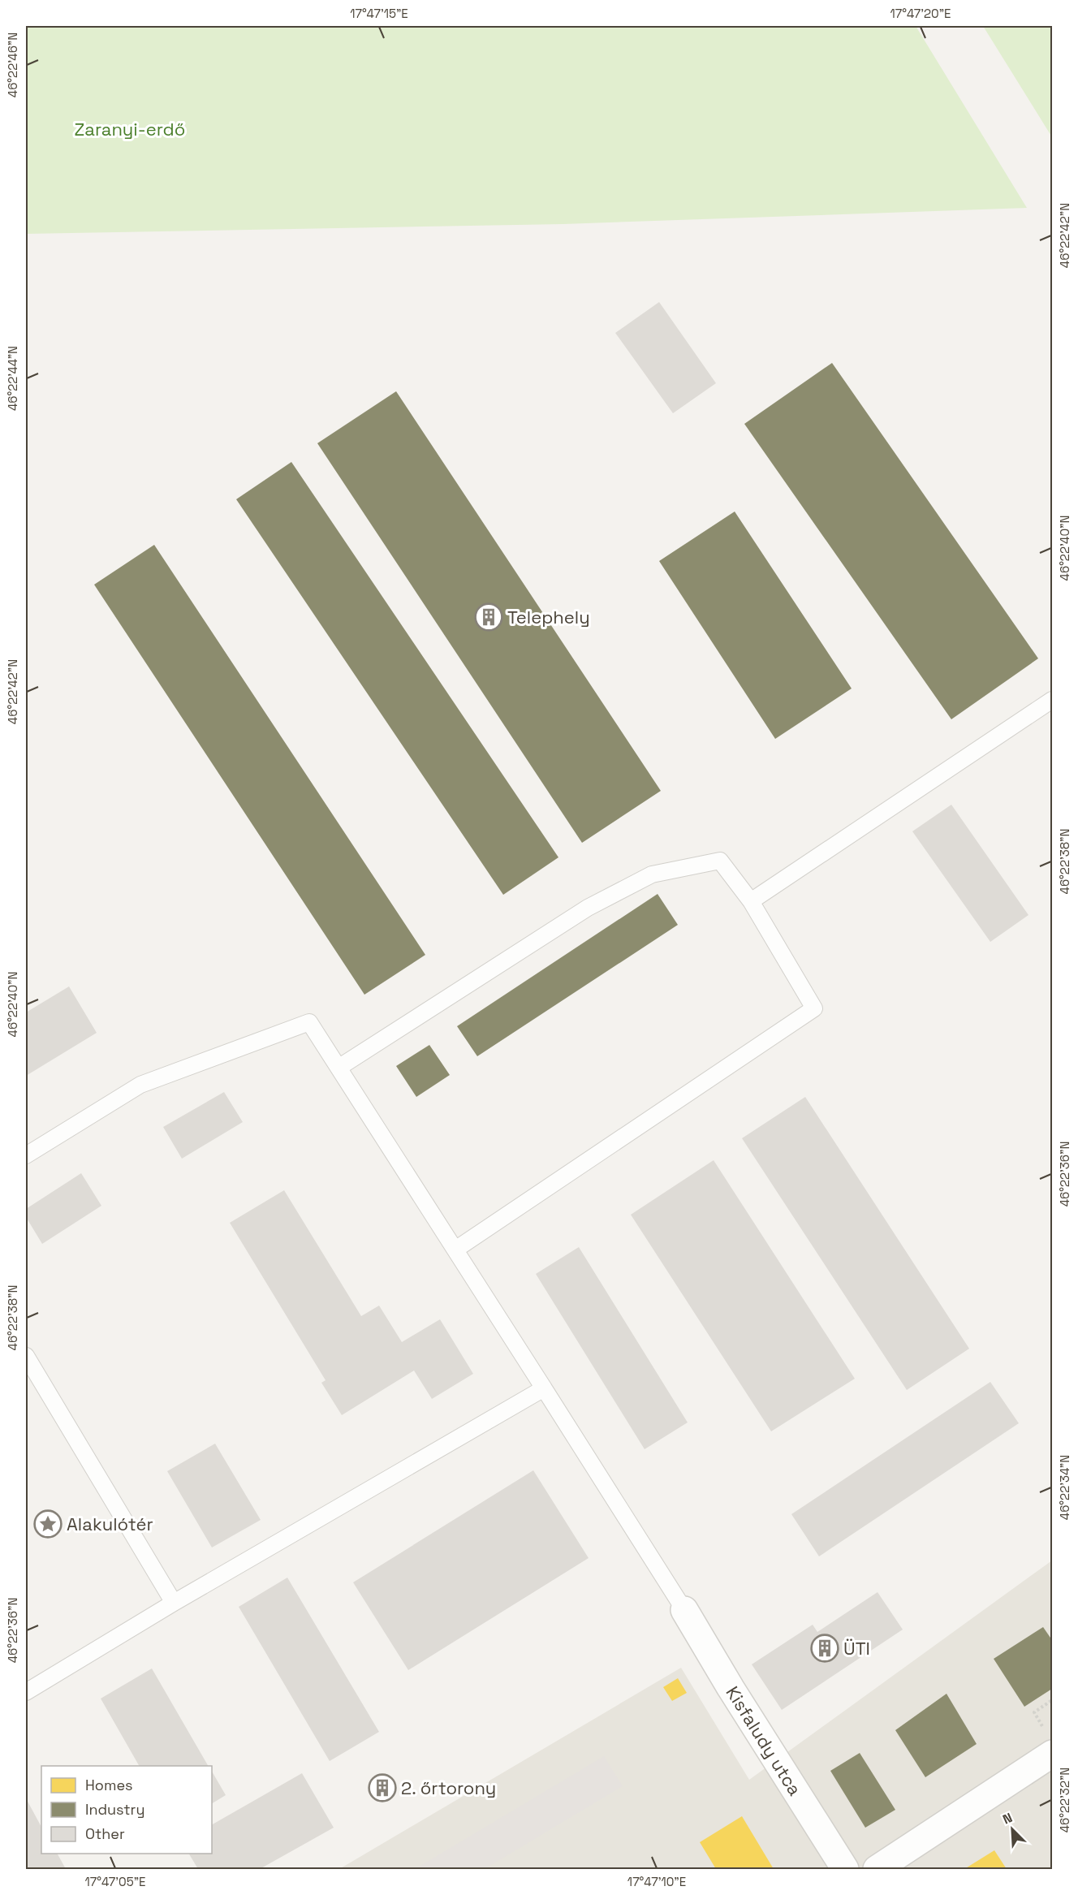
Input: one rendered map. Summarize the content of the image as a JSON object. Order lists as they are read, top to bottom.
{
  "streets": {
    "street": ["Kisfaludy utca"]
  },
  "parks": ["Zaranyi-erdő"],
  "places": {
    "building": ["Telephely", "ÜTI", "2. őrtorony"],
    "place": ["Alakulótér"]
  },
  "legend": ["Homes", "Industry", "Other"],
  "north": "top left",
  "coordinates": [
    "17°47'15\"E",
    "17°47'20\"E",
    "46°22'46\"N",
    "46°22'42\"N",
    "46°22'44\"N",
    "46°22'40\"N",
    "46°22'38\"N",
    "46°22'36\"N",
    "46°22'34\"N",
    "46°22'32\"N",
    "17°47'05\"E",
    "17°47'10\"E"
  ]
}
